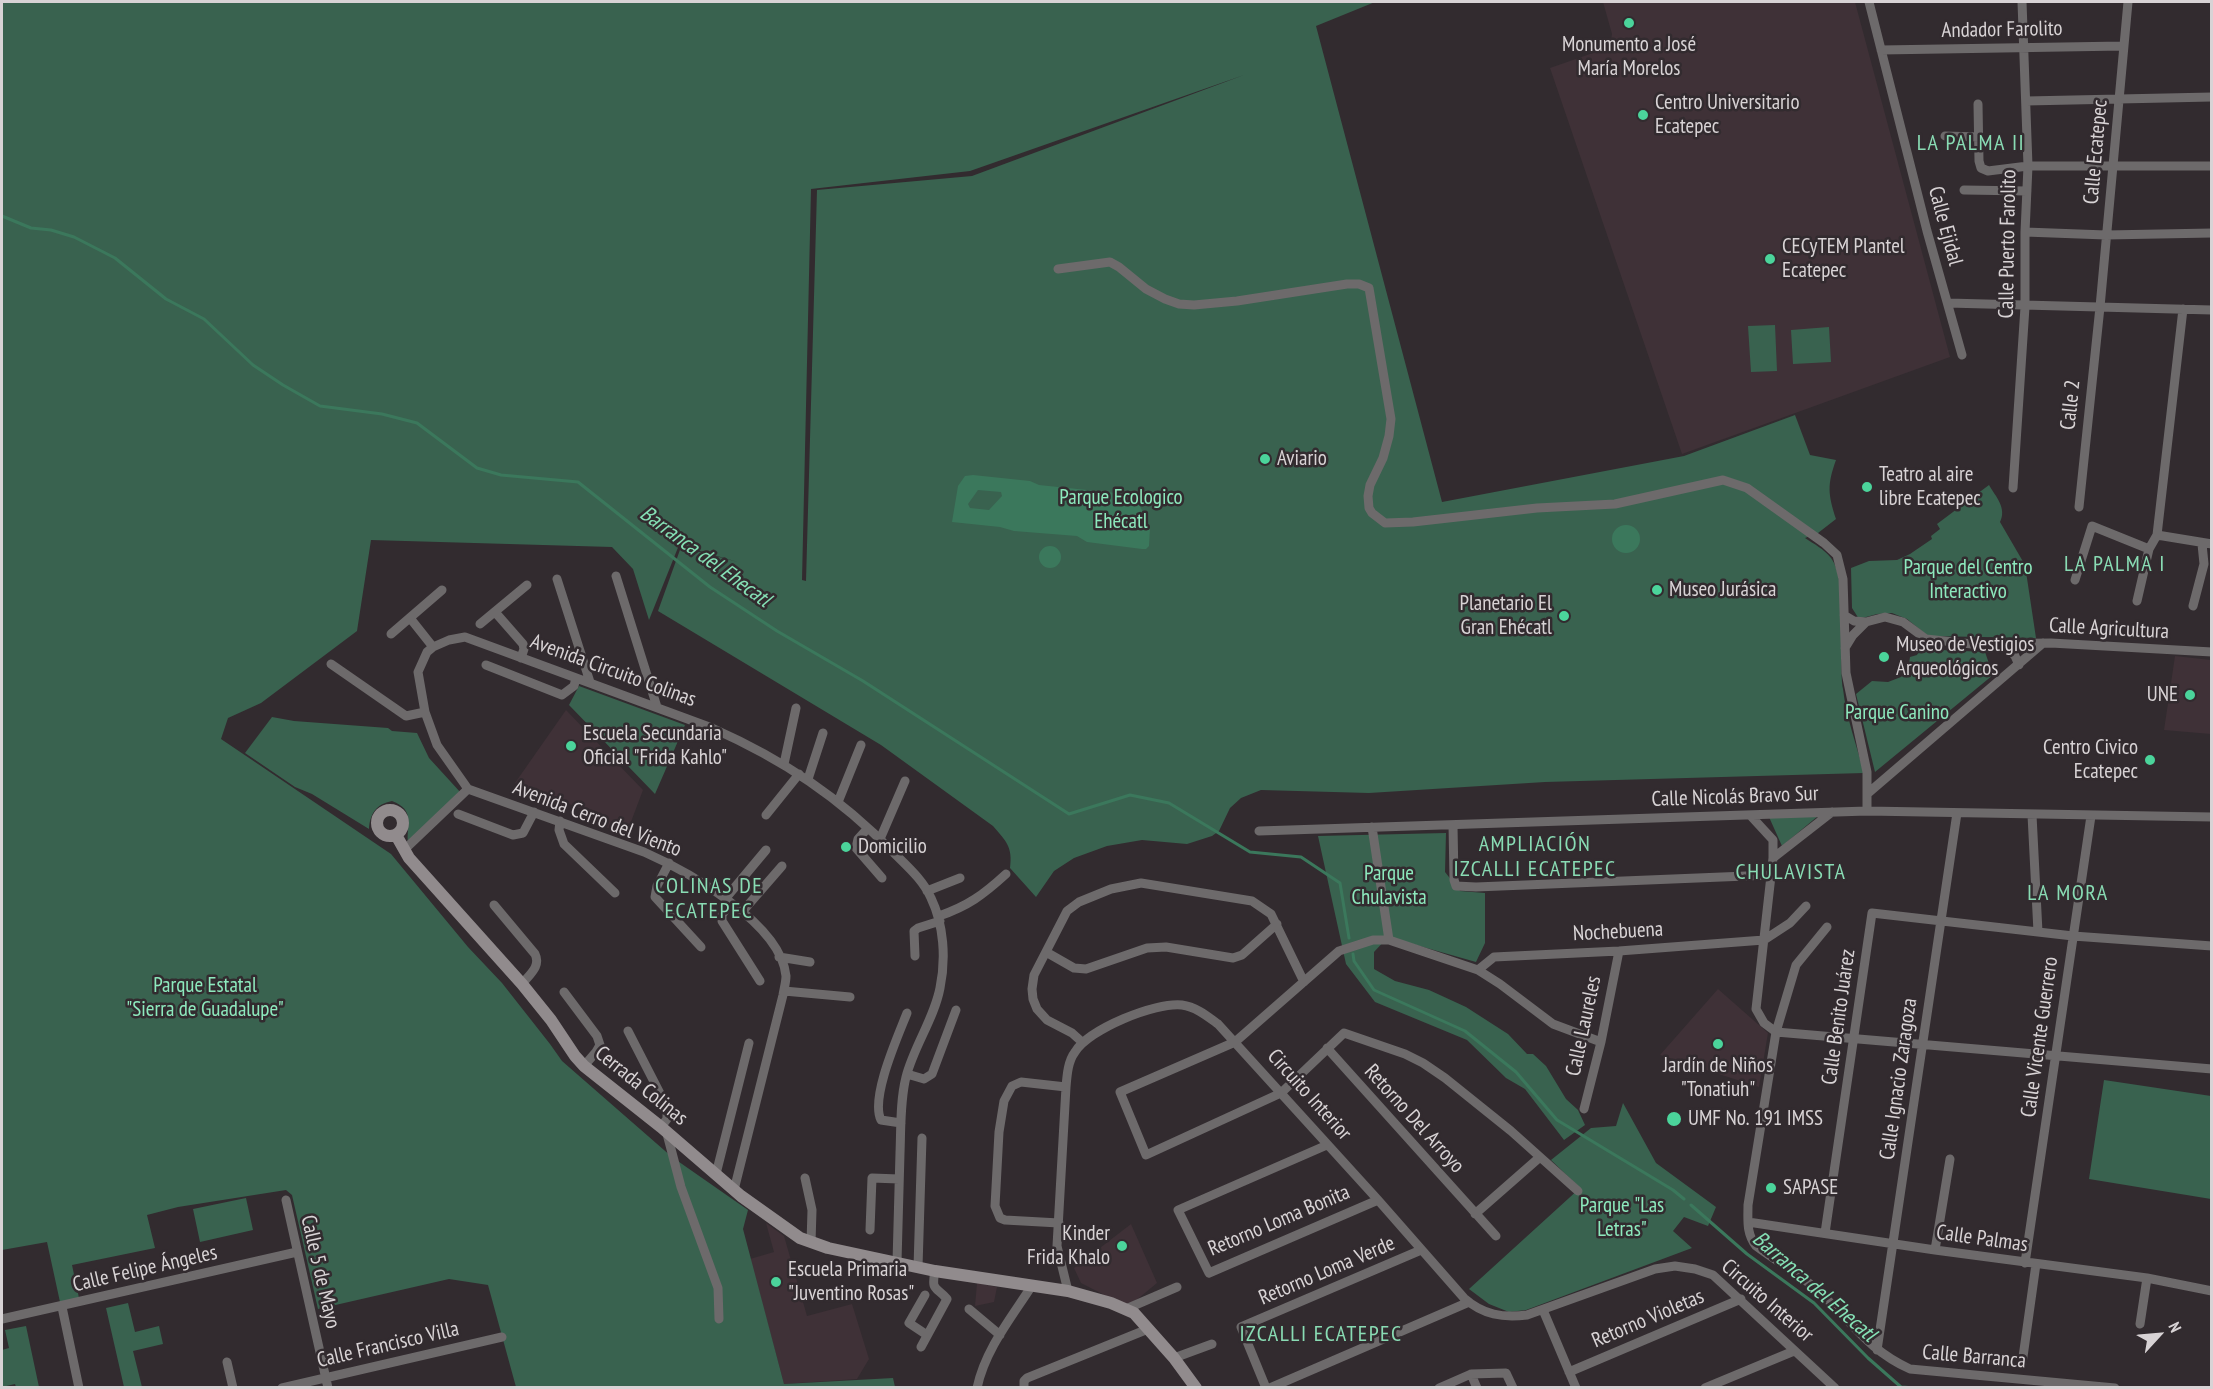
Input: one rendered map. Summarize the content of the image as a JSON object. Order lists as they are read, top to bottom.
{
  "streets": {
    "main road": ["Cerrada Colinas"],
    "street": [
      "Andador Farolito",
      "Calle Ecatepec",
      "Calle Ejidal",
      "Calle Puerto Farolito",
      "Calle 2",
      "Calle Agricultura",
      "Avenida Circuito Colinas",
      "Calle Nicolás Bravo Sur",
      "Avenida Cerro del Viento",
      "Nochebuena",
      "Calle Benito Juárez",
      "Calle Laureles",
      "Calle Vicente Guerrero",
      "Calle Ignacio Zaragoza",
      "Circuito Interior",
      "Retorno Del Arroyo",
      "Retorno Loma Bonita",
      "Calle Palmas",
      "Calle Felipe Ángeles",
      "Retorno Loma Verde",
      "Calle 5 de Mayo",
      "Retorno Violetas",
      "Calle Francisco Villa",
      "Calle Barranca"
    ]
  },
  "crossings": [
    ["Andador Farolito", "Calle Ecatepec"],
    ["Andador Farolito", "Calle Ejidal"],
    ["Andador Farolito", "Calle Puerto Farolito"],
    ["Calle Ecatepec", "Calle 2"],
    ["Avenida Circuito Colinas", "Cerrada Colinas"],
    ["Calle Nicolás Bravo Sur", "Calle Vicente Guerrero"],
    ["Calle Nicolás Bravo Sur", "Calle Ignacio Zaragoza"],
    ["Avenida Cerro del Viento", "Cerrada Colinas"],
    ["Nochebuena", "Calle Laureles"],
    ["Calle Benito Juárez", "Calle Ignacio Zaragoza"],
    ["Calle Benito Juárez", "Calle Palmas"],
    ["Calle Vicente Guerrero", "Calle Palmas"],
    ["Calle Ignacio Zaragoza", "Calle Palmas"],
    ["Calle Ignacio Zaragoza", "Calle Barranca"],
    ["Circuito Interior", "Retorno Del Arroyo"],
    ["Circuito Interior", "Retorno Loma Bonita"],
    ["Circuito Interior", "Retorno Loma Verde"],
    ["Circuito Interior", "Retorno Violetas"],
    ["Calle Palmas", "Calle Barranca"],
    ["Calle Felipe Ángeles", "Calle 5 de Mayo"],
    ["Calle 5 de Mayo", "Calle Francisco Villa"]
  ],
  "districts": [
    "LA PALMA II",
    "LA PALMA I",
    "AMPLIACIÓN IZCALLI ECATEPEC",
    "CHULAVISTA",
    "COLINAS DE ECATEPEC",
    "LA MORA",
    "IZCALLI ECATEPEC"
  ],
  "water": ["Barranca del Ehecatl"],
  "parks": [
    "Parque Ecologico Ehécatl",
    "Parque del Centro Interactivo",
    "Parque Canino",
    "Parque Chulavista",
    "Parque Estatal \"Sierra de Guadalupe\"",
    "Parque \"Las Letras\""
  ],
  "places": [
    "Monumento a José María Morelos",
    "Centro Universitario Ecatepec",
    "CECyTEM Plantel Ecatepec",
    "Aviario",
    "Teatro al aire libre Ecatepec",
    "Museo Jurásica",
    "Planetario El Gran Ehécatl",
    "Museo de Vestigios Arqueológicos",
    "UNE",
    "Escuela Secundaria Oficial \"Frida Kahlo\"",
    "Centro Civico Ecatepec",
    "Domicilio",
    "Jardín de Niños \"Tonatiuh\"",
    "UMF No. 191 IMSS",
    "SAPASE",
    "Kinder Frida Khalo",
    "Escuela Primaria \"Juventino Rosas\""
  ],
  "north": "top right"
}
